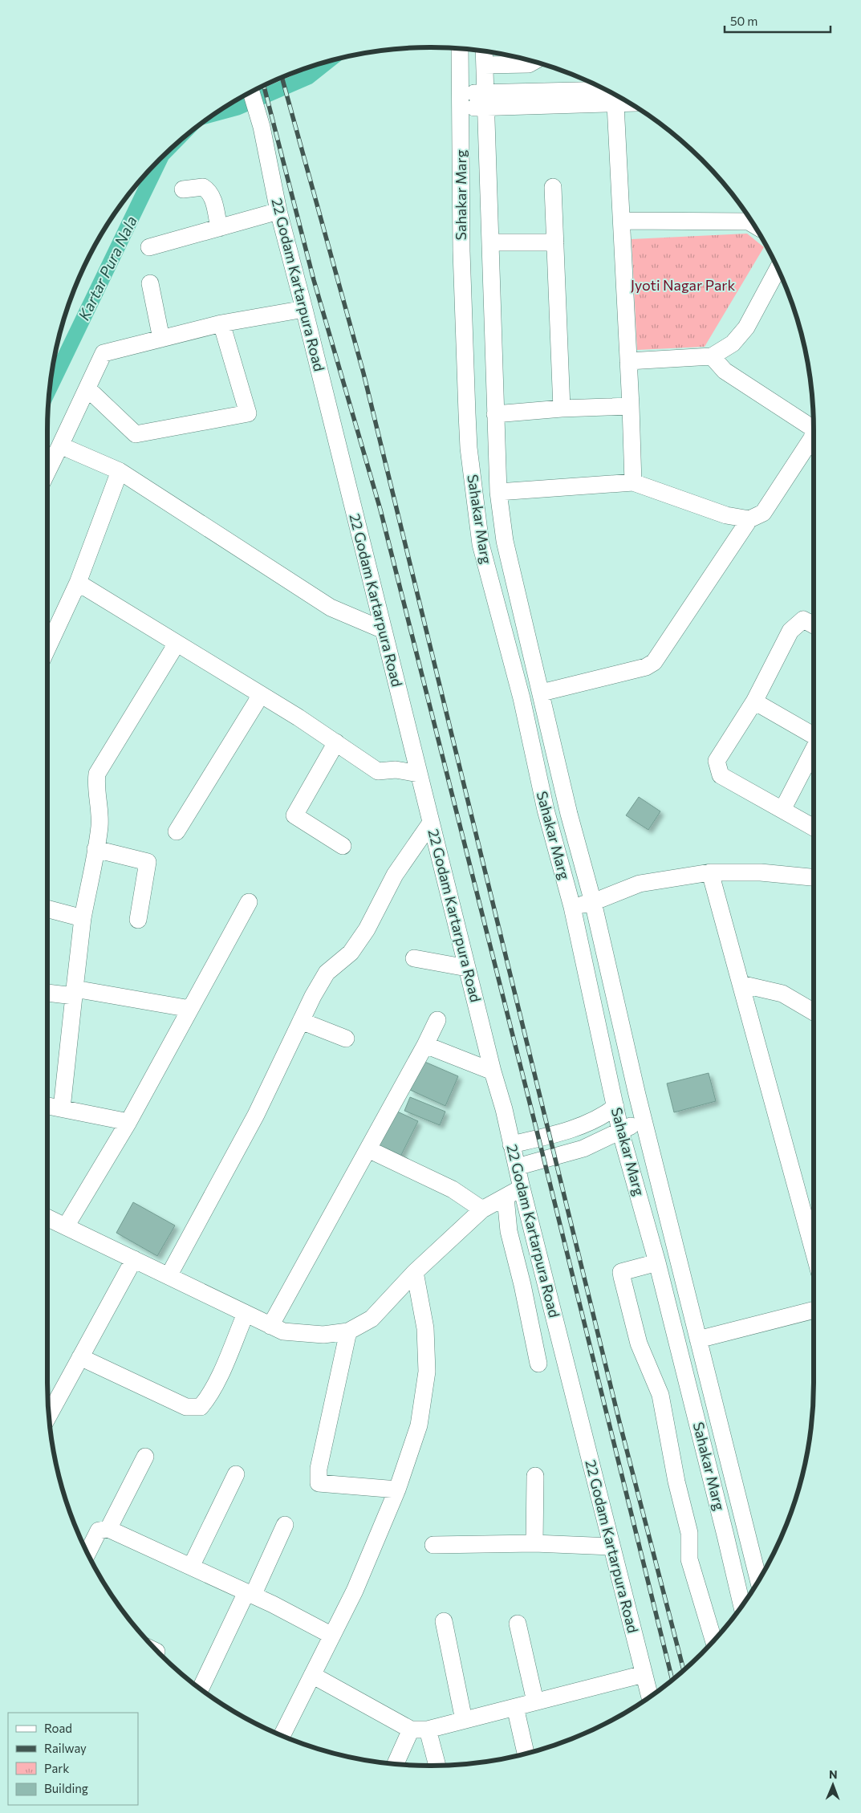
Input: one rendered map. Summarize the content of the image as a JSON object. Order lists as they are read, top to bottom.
{
  "streets": {
    "street": ["Sahakar Marg", "22 Godam Kartarpura Road"]
  },
  "water": ["Kartar Pura Nala"],
  "parks": ["Jyoti Nagar Park"],
  "legend": [
    "Road",
    "Railway",
    "Park",
    "Building"
  ],
  "scale_bar": "50 m",
  "north": "top"
}
